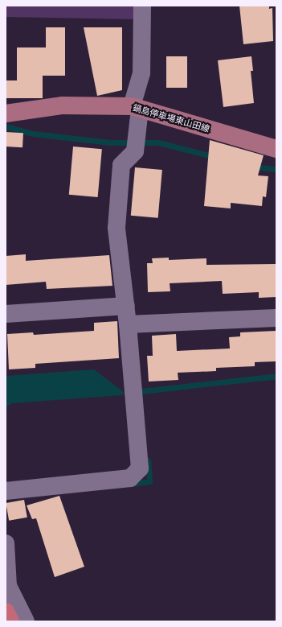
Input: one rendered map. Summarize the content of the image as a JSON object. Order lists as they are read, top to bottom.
{
  "streets": {
    "main road": ["鍋島停車場東山田線"]
  }
}
